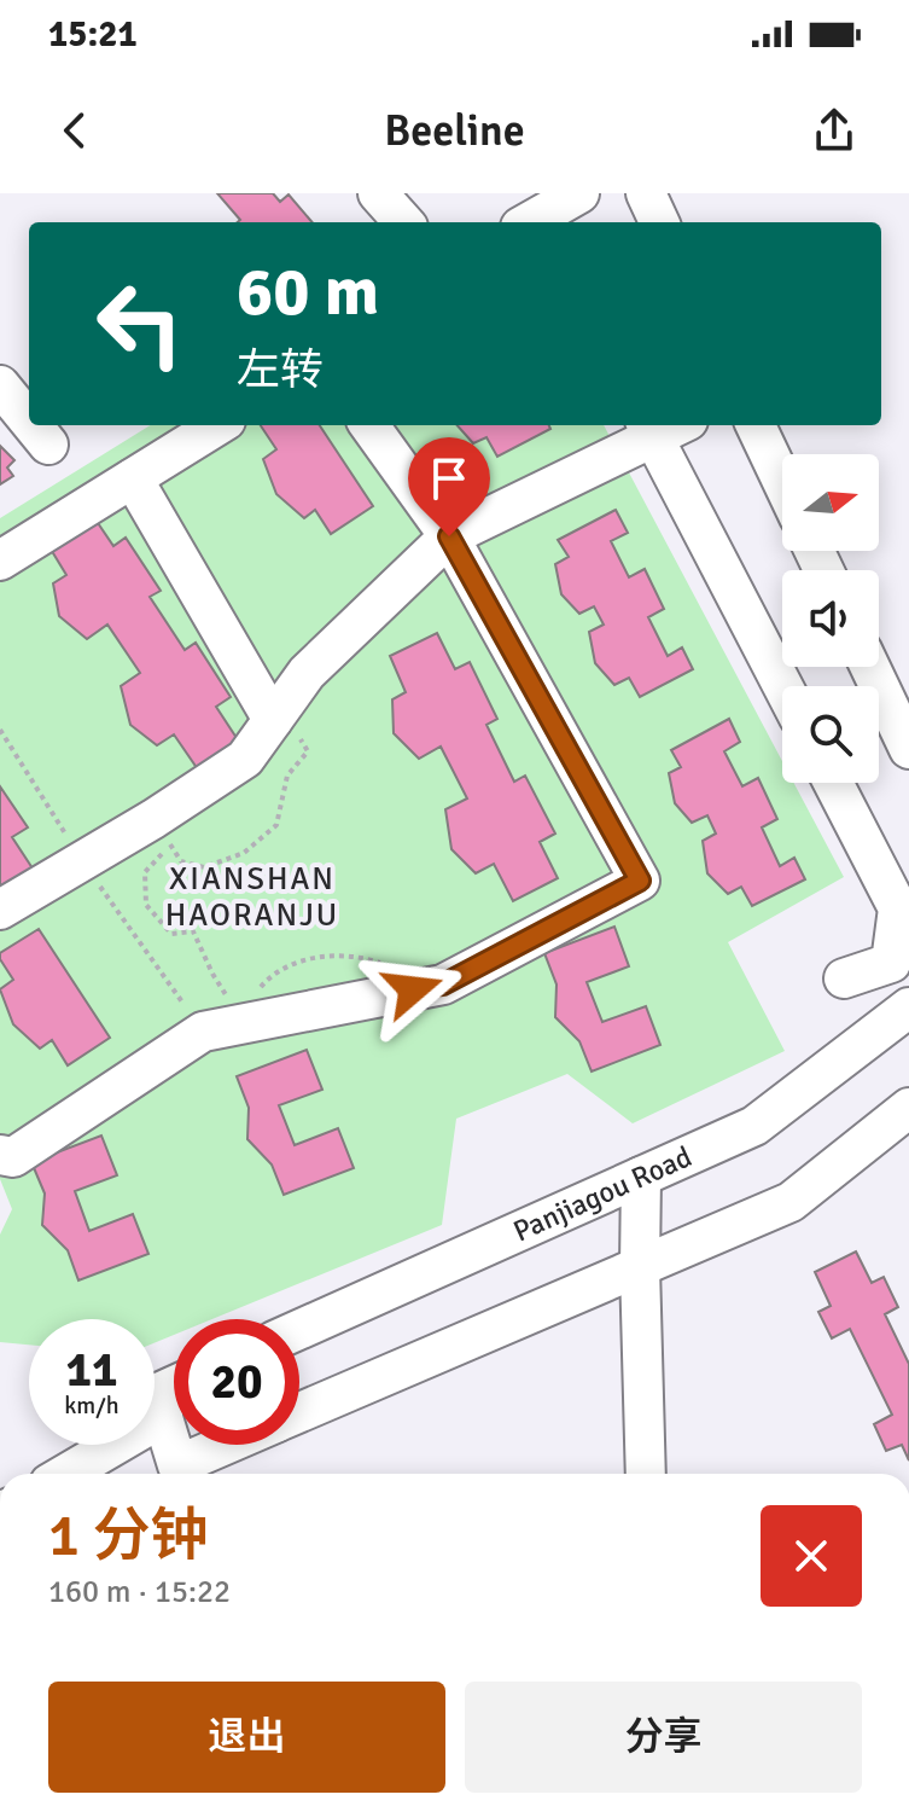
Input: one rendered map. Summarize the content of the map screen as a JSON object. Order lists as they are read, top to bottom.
{
  "streets": {
    "street": ["Panjiagou Road"]
  },
  "districts": ["XIANSHAN HAORANJU"],
  "north": "right",
  "page": {
    "status": "15:21",
    "header": "Beeline",
    "turn": ["60 m", "左转"],
    "speed": "11 km/h",
    "limit": "20",
    "heading": ["1 分钟", "160 m · 15:22"],
    "buttons": ["退出", "分享"]
  }
}
